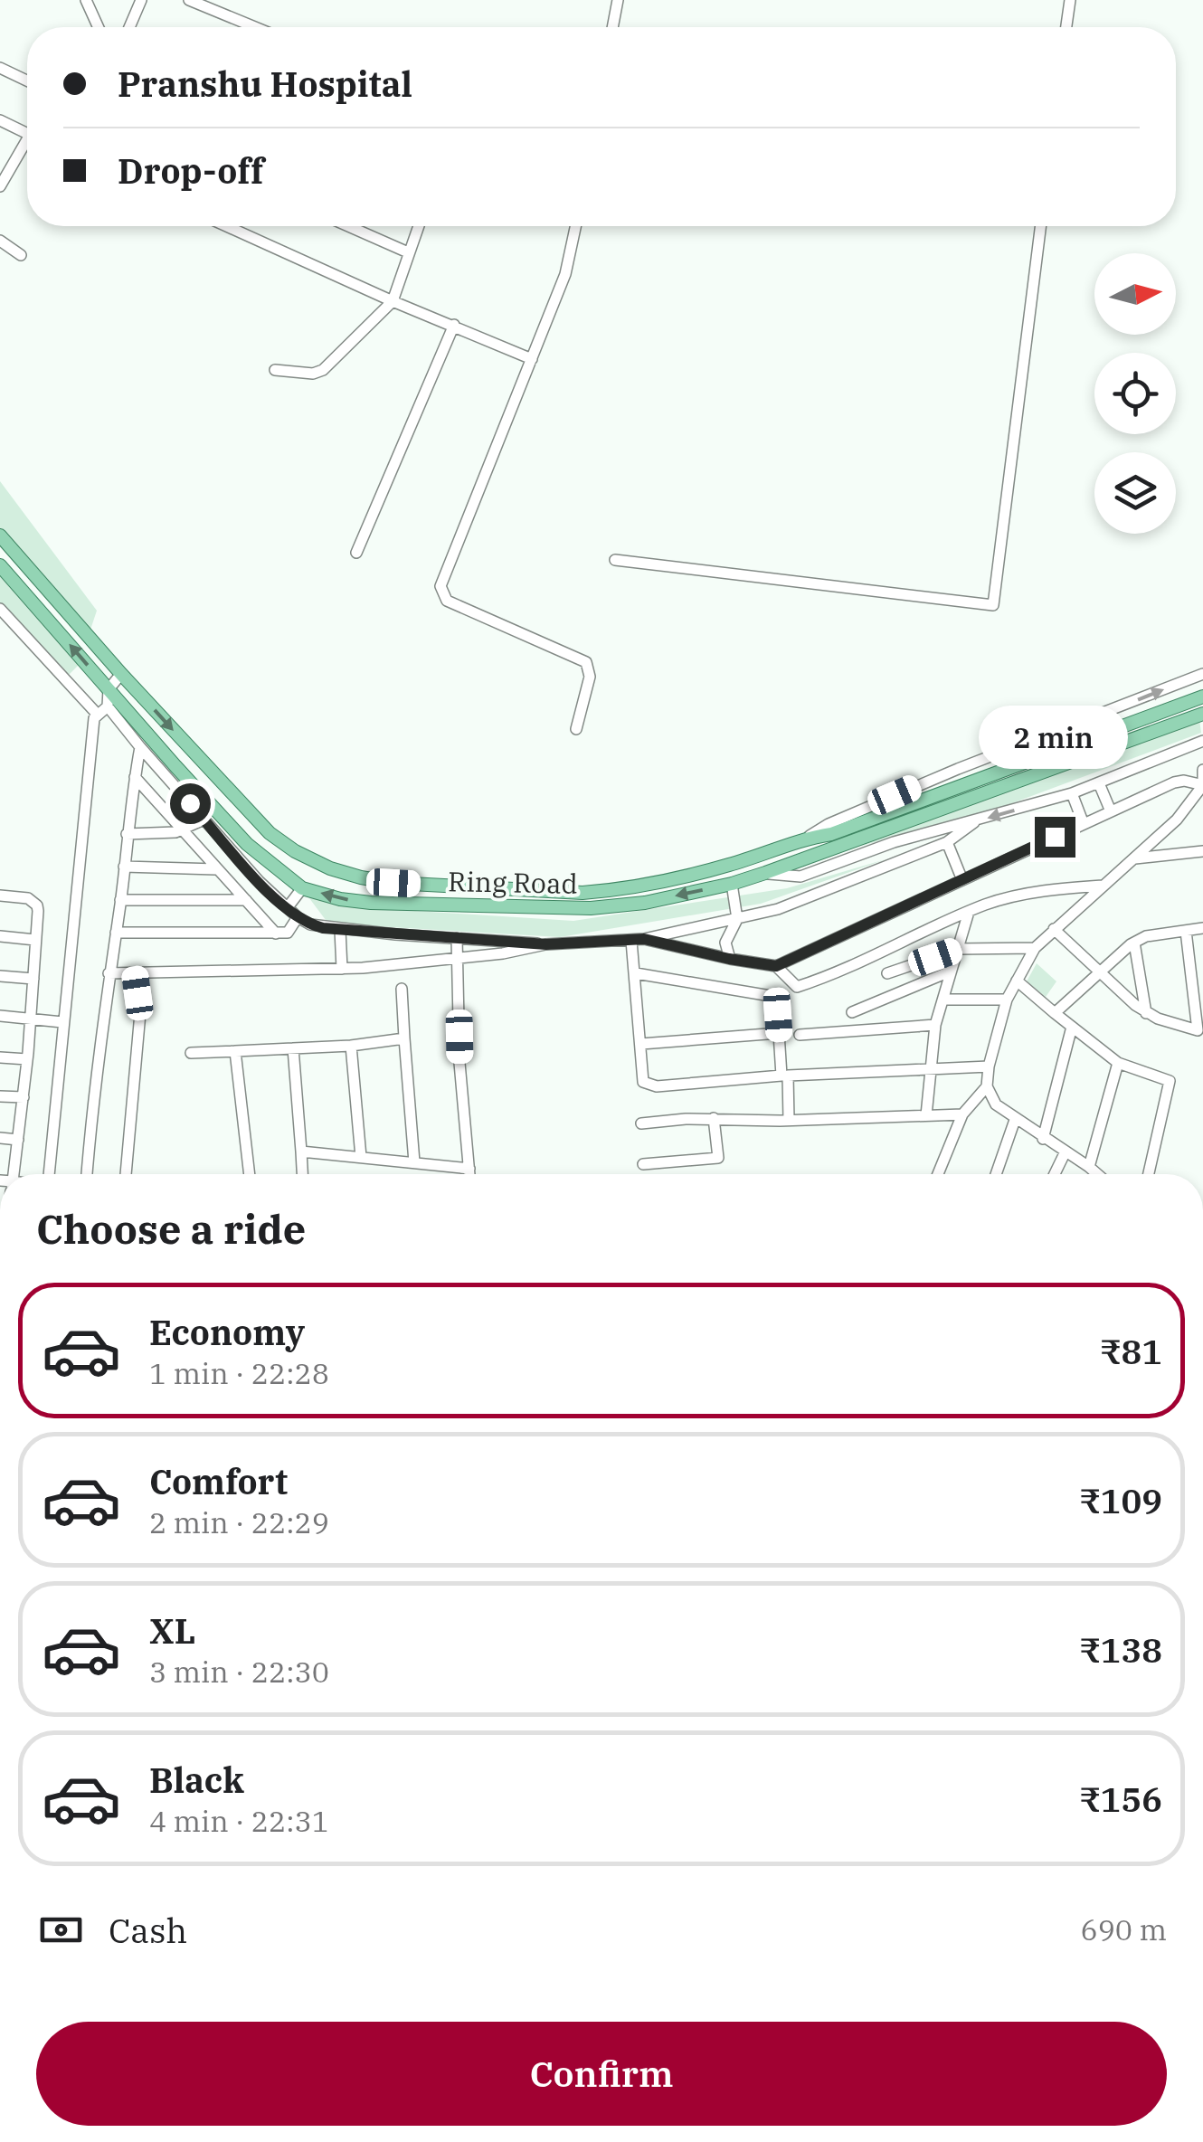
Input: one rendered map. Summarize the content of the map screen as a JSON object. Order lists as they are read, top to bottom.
{
  "streets": {
    "main road": ["Ring Road"]
  },
  "north": "right",
  "page": {
    "banner": ["Pranshu Hospital", "Drop-off"],
    "bubble": "2 min",
    "heading": "Choose a ride",
    "list": [
      {
        "name": "Economy",
        "note": "1 min · 22:28",
        "value": "₹81"
      },
      {
        "name": "Comfort",
        "note": "2 min · 22:29",
        "value": "₹109"
      },
      {
        "name": "XL",
        "note": "3 min · 22:30",
        "value": "₹138"
      },
      {
        "name": "Black",
        "note": "4 min · 22:31",
        "value": "₹156"
      }
    ],
    "pay": ["Cash", "690 m"],
    "buttons": "Confirm"
  }
}
